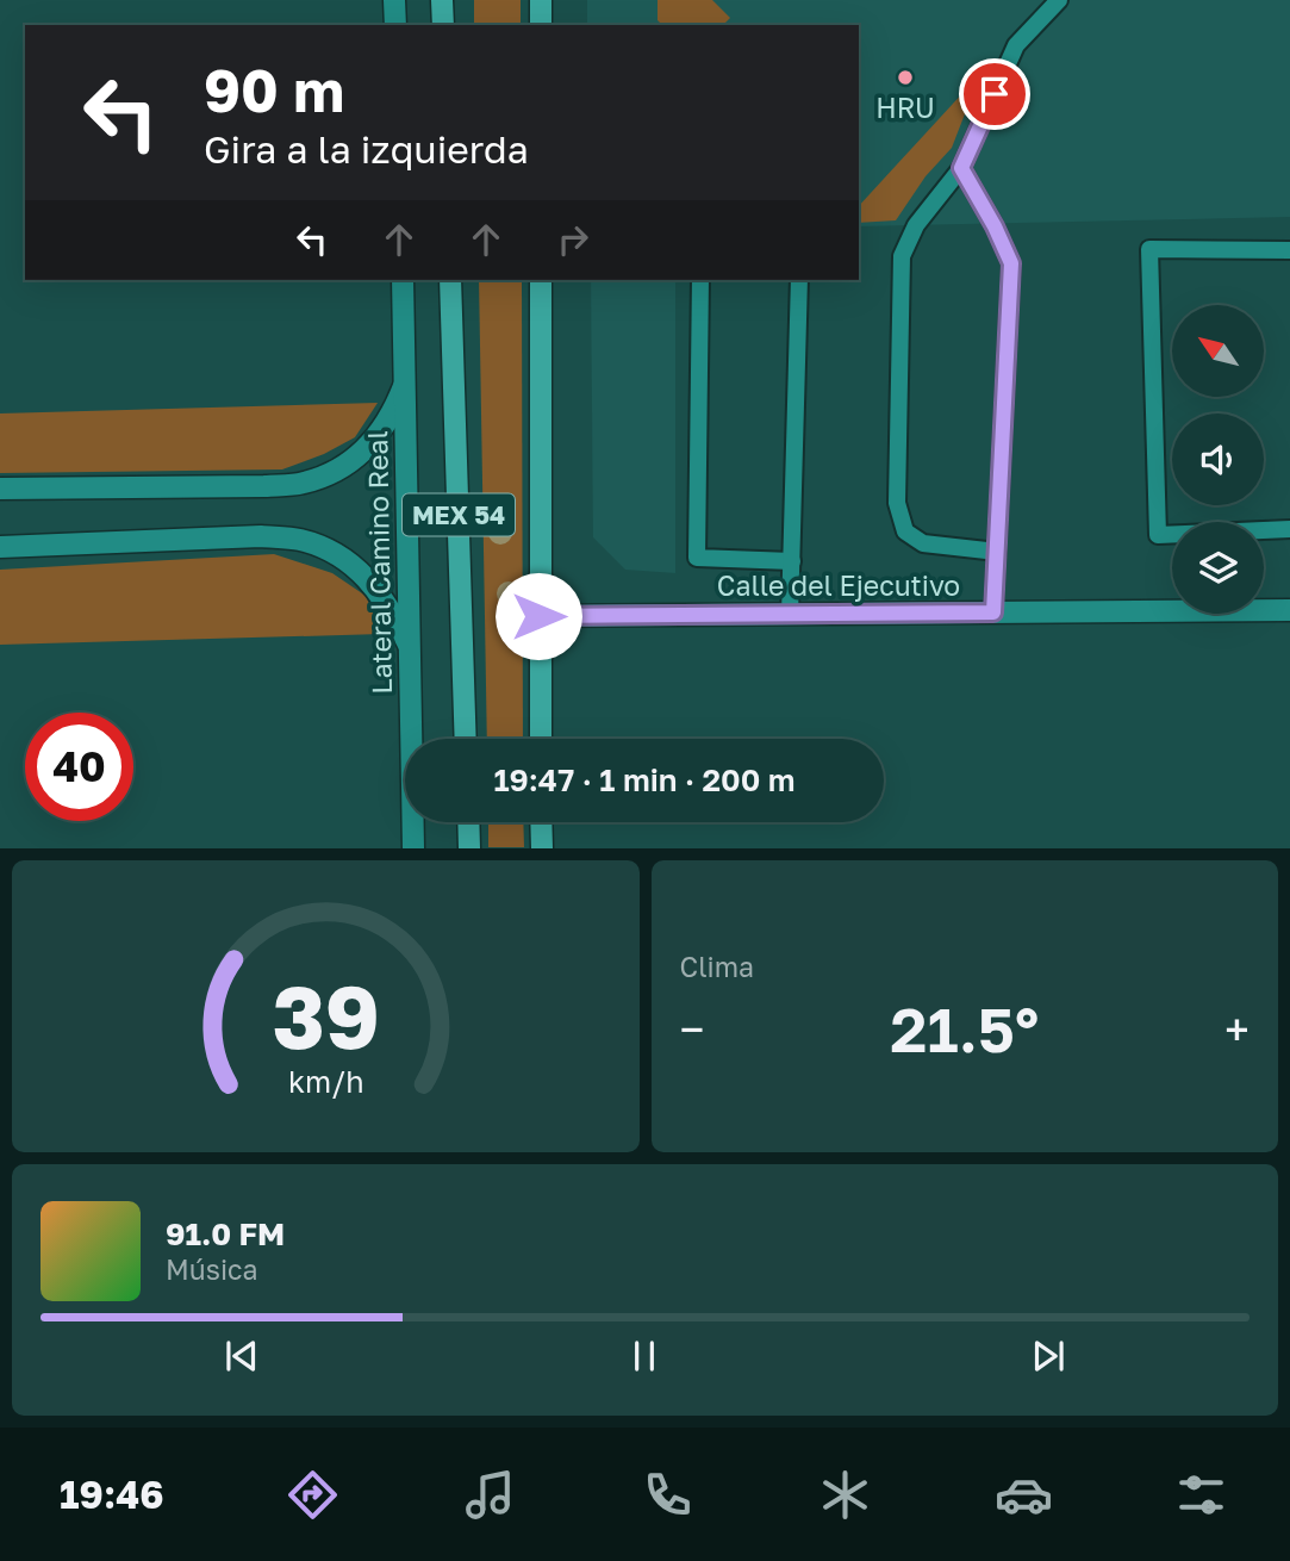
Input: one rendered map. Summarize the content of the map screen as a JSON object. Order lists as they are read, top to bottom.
{
  "streets": {
    "main road": ["MEX 54"],
    "street": ["Lateral Camino Real", "Calle del Ejecutivo"]
  },
  "crossings": [
    ["MEX 54", "Calle del Ejecutivo"]
  ],
  "places": ["HRU"],
  "north": "top left",
  "page": {
    "turn": ["90 m", "Gira a la izquierda"],
    "limit": "40",
    "trip": "19:47 · 1 min · 200 m",
    "tile": "Clima",
    "heat": ["−", "21.5°", "+"],
    "song": ["91.0 FM", "Música"],
    "tabs": "19:46",
    "gauge": ["39", "km/h"]
  }
}
